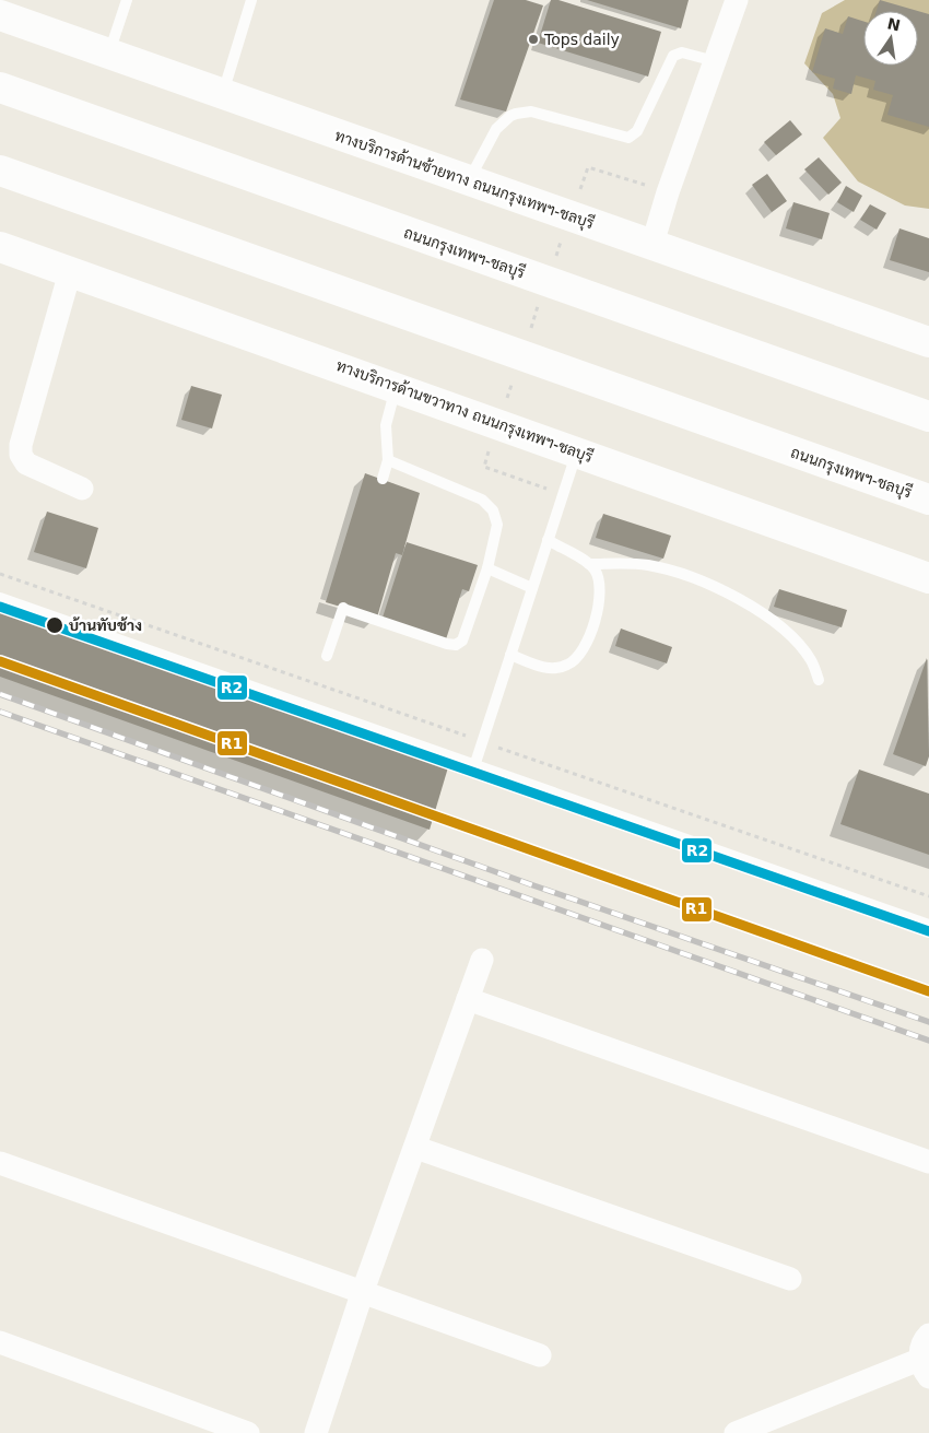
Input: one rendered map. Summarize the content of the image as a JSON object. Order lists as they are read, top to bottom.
{
  "streets": {
    "main road": ["ทางบริการด้านซ้ายทาง ถนนกรุงเทพฯ-ชลบุรี", "ถนนกรุงเทพฯ-ชลบุรี", "ทางบริการด้านขวาทาง ถนนกรุงเทพฯ-ชลบุรี"]
  },
  "places": ["Tops daily", "บ้านทับช้าง"],
  "lines": ["transit line R2", "transit line R1"],
  "north": "top"
}
